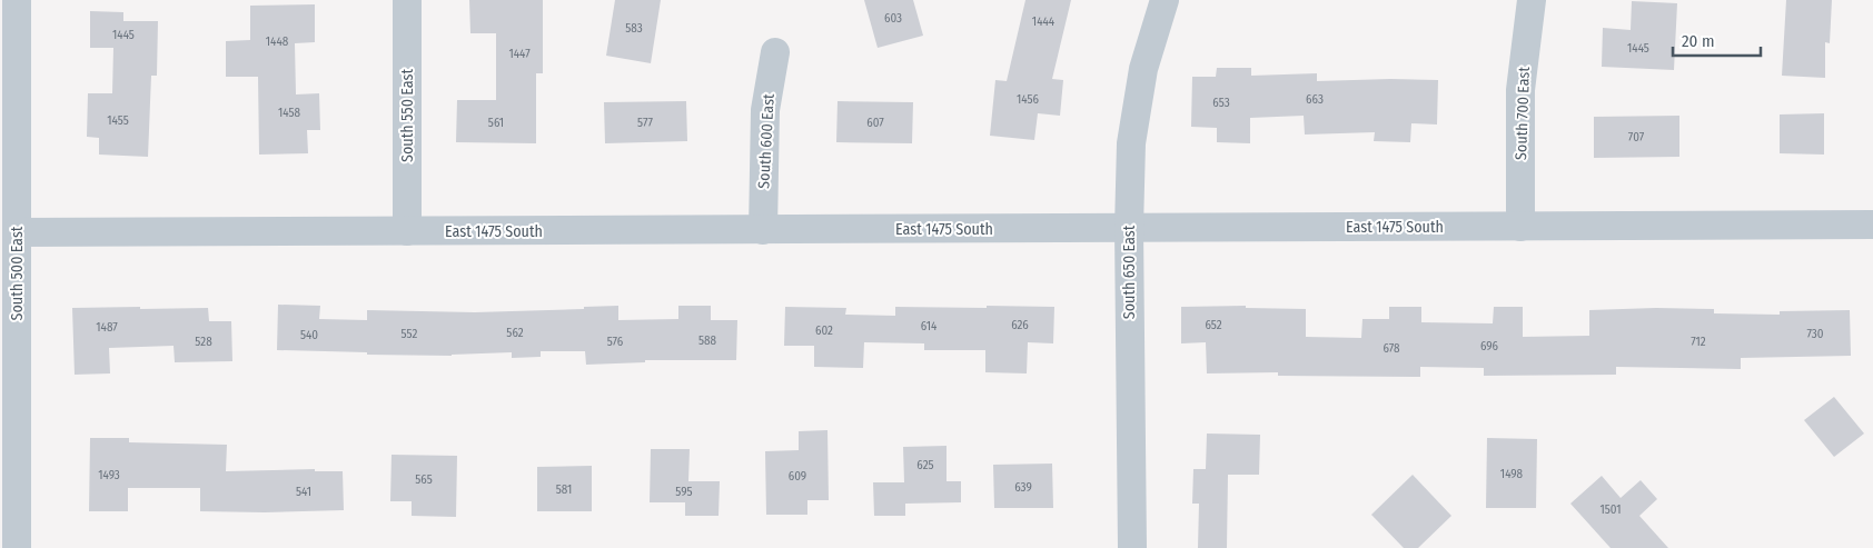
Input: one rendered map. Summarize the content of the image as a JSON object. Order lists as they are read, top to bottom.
{
  "streets": {
    "street": [
      "South 700 East",
      "South 550 East",
      "South 600 East",
      "East 1475 South",
      "South 650 East",
      "South 500 East"
    ]
  },
  "crossings": [
    ["South 700 East", "East 1475 South"],
    ["South 550 East", "East 1475 South"],
    ["South 600 East", "East 1475 South"],
    ["East 1475 South", "South 650 East"],
    ["East 1475 South", "South 500 East"]
  ],
  "house_numbers": [
    "603",
    "1444",
    "583",
    "1445",
    "1448",
    "1445",
    "1447",
    "1456",
    "663",
    "653",
    "1458",
    "1455",
    "561",
    "577",
    "607",
    "707",
    "626",
    "652",
    "614",
    "1487",
    "602",
    "562",
    "552",
    "730",
    "540",
    "588",
    "528",
    "576",
    "712",
    "696",
    "678",
    "625",
    "1498",
    "1493",
    "609",
    "565",
    "639",
    "581",
    "541",
    "595",
    "1501"
  ],
  "scale_bar": "20 m"
}
